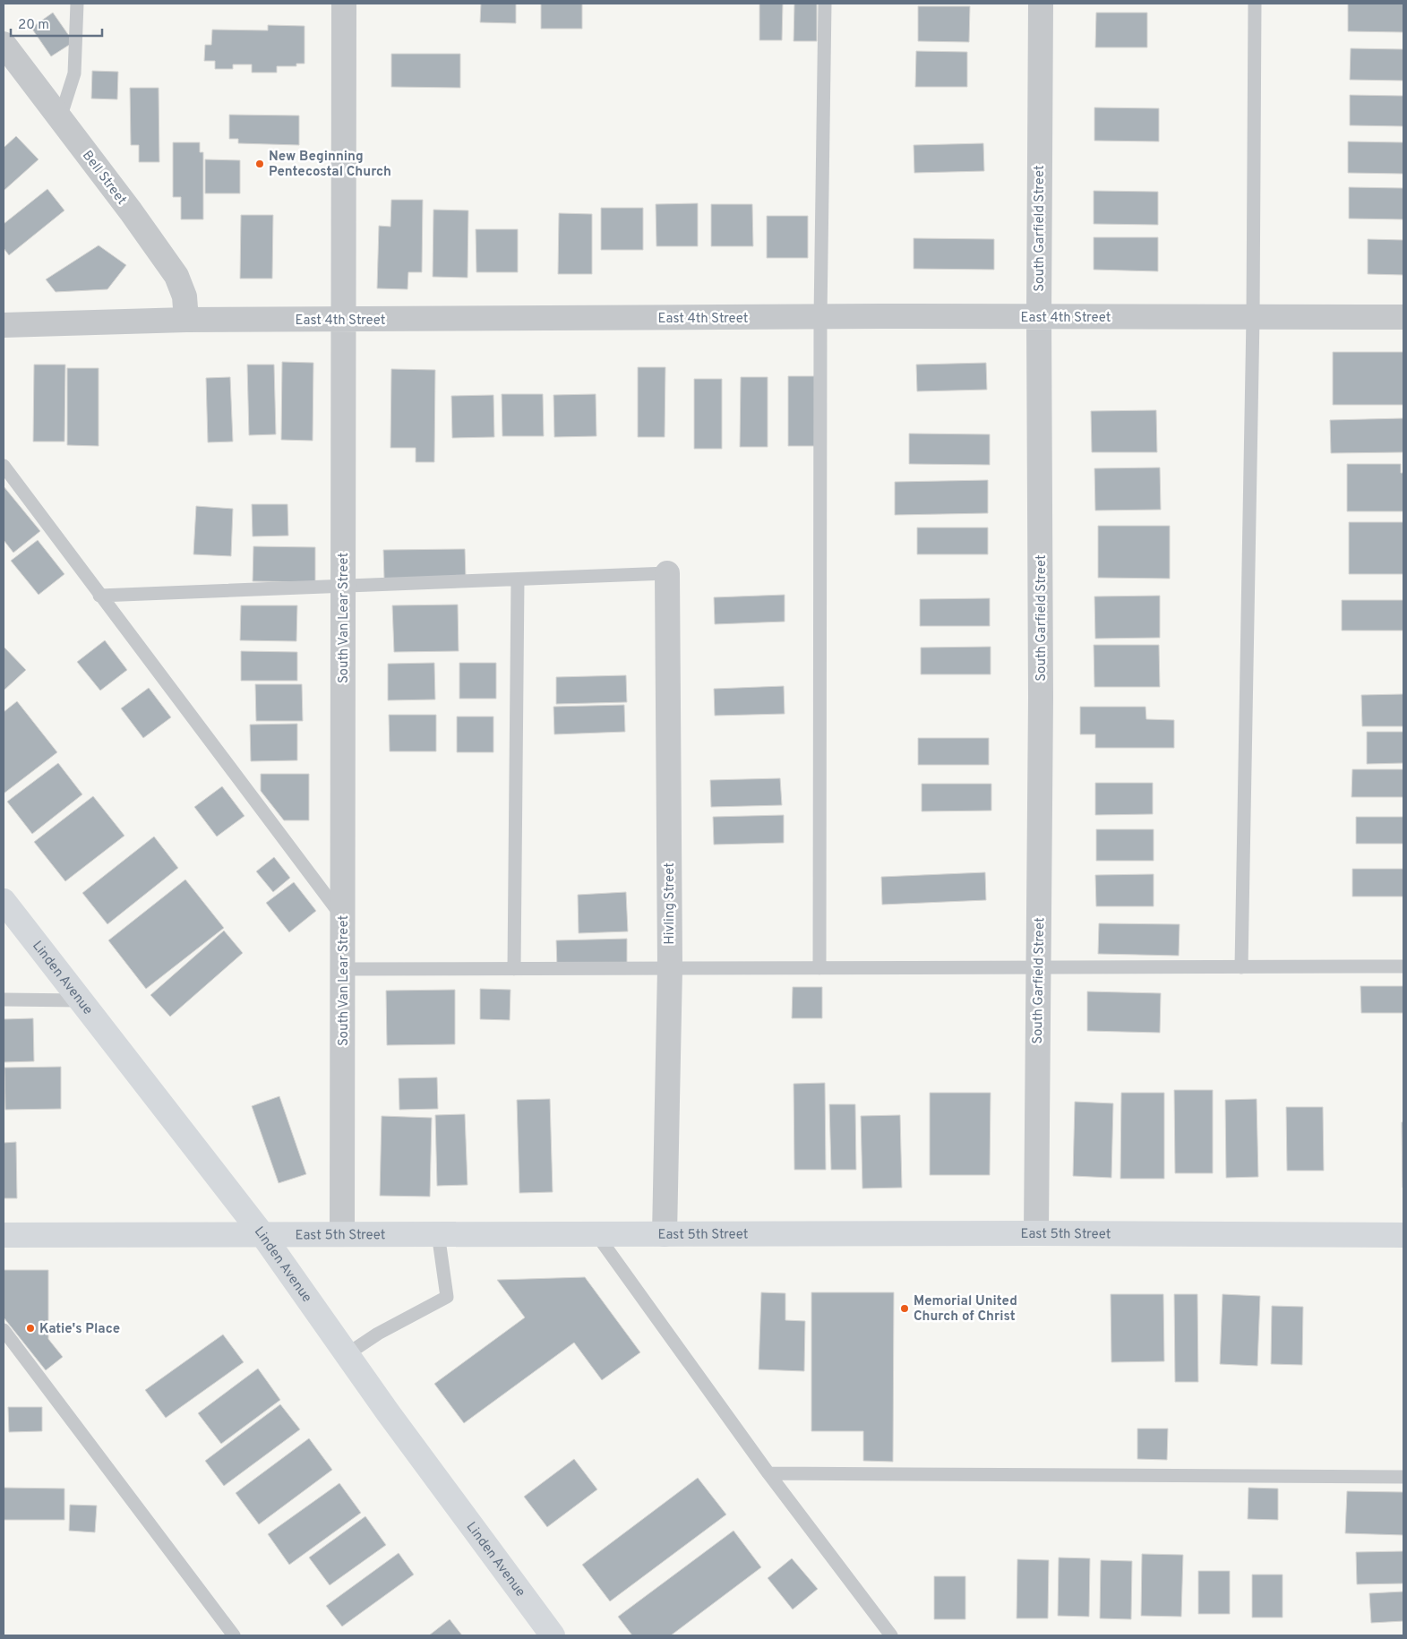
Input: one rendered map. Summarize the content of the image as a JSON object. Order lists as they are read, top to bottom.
{
  "streets": {
    "main road": ["Linden Avenue", "East 5th Street"],
    "street": [
      "Bell Street",
      "South Garfield Street",
      "East 4th Street",
      "South Van Lear Street",
      "Hivling Street"
    ]
  },
  "crossings": [
    ["Bell Street", "East 4th Street"],
    ["South Garfield Street", "East 4th Street"],
    ["South Garfield Street", "East 5th Street"],
    ["East 4th Street", "South Van Lear Street"],
    ["South Van Lear Street", "East 5th Street"],
    ["Hivling Street", "East 5th Street"],
    ["Linden Avenue", "East 5th Street"]
  ],
  "places": ["New Beginning Pentecostal Church", "Memorial United Church of Christ", "Katie's Place"],
  "scale_bar": "20 m"
}
